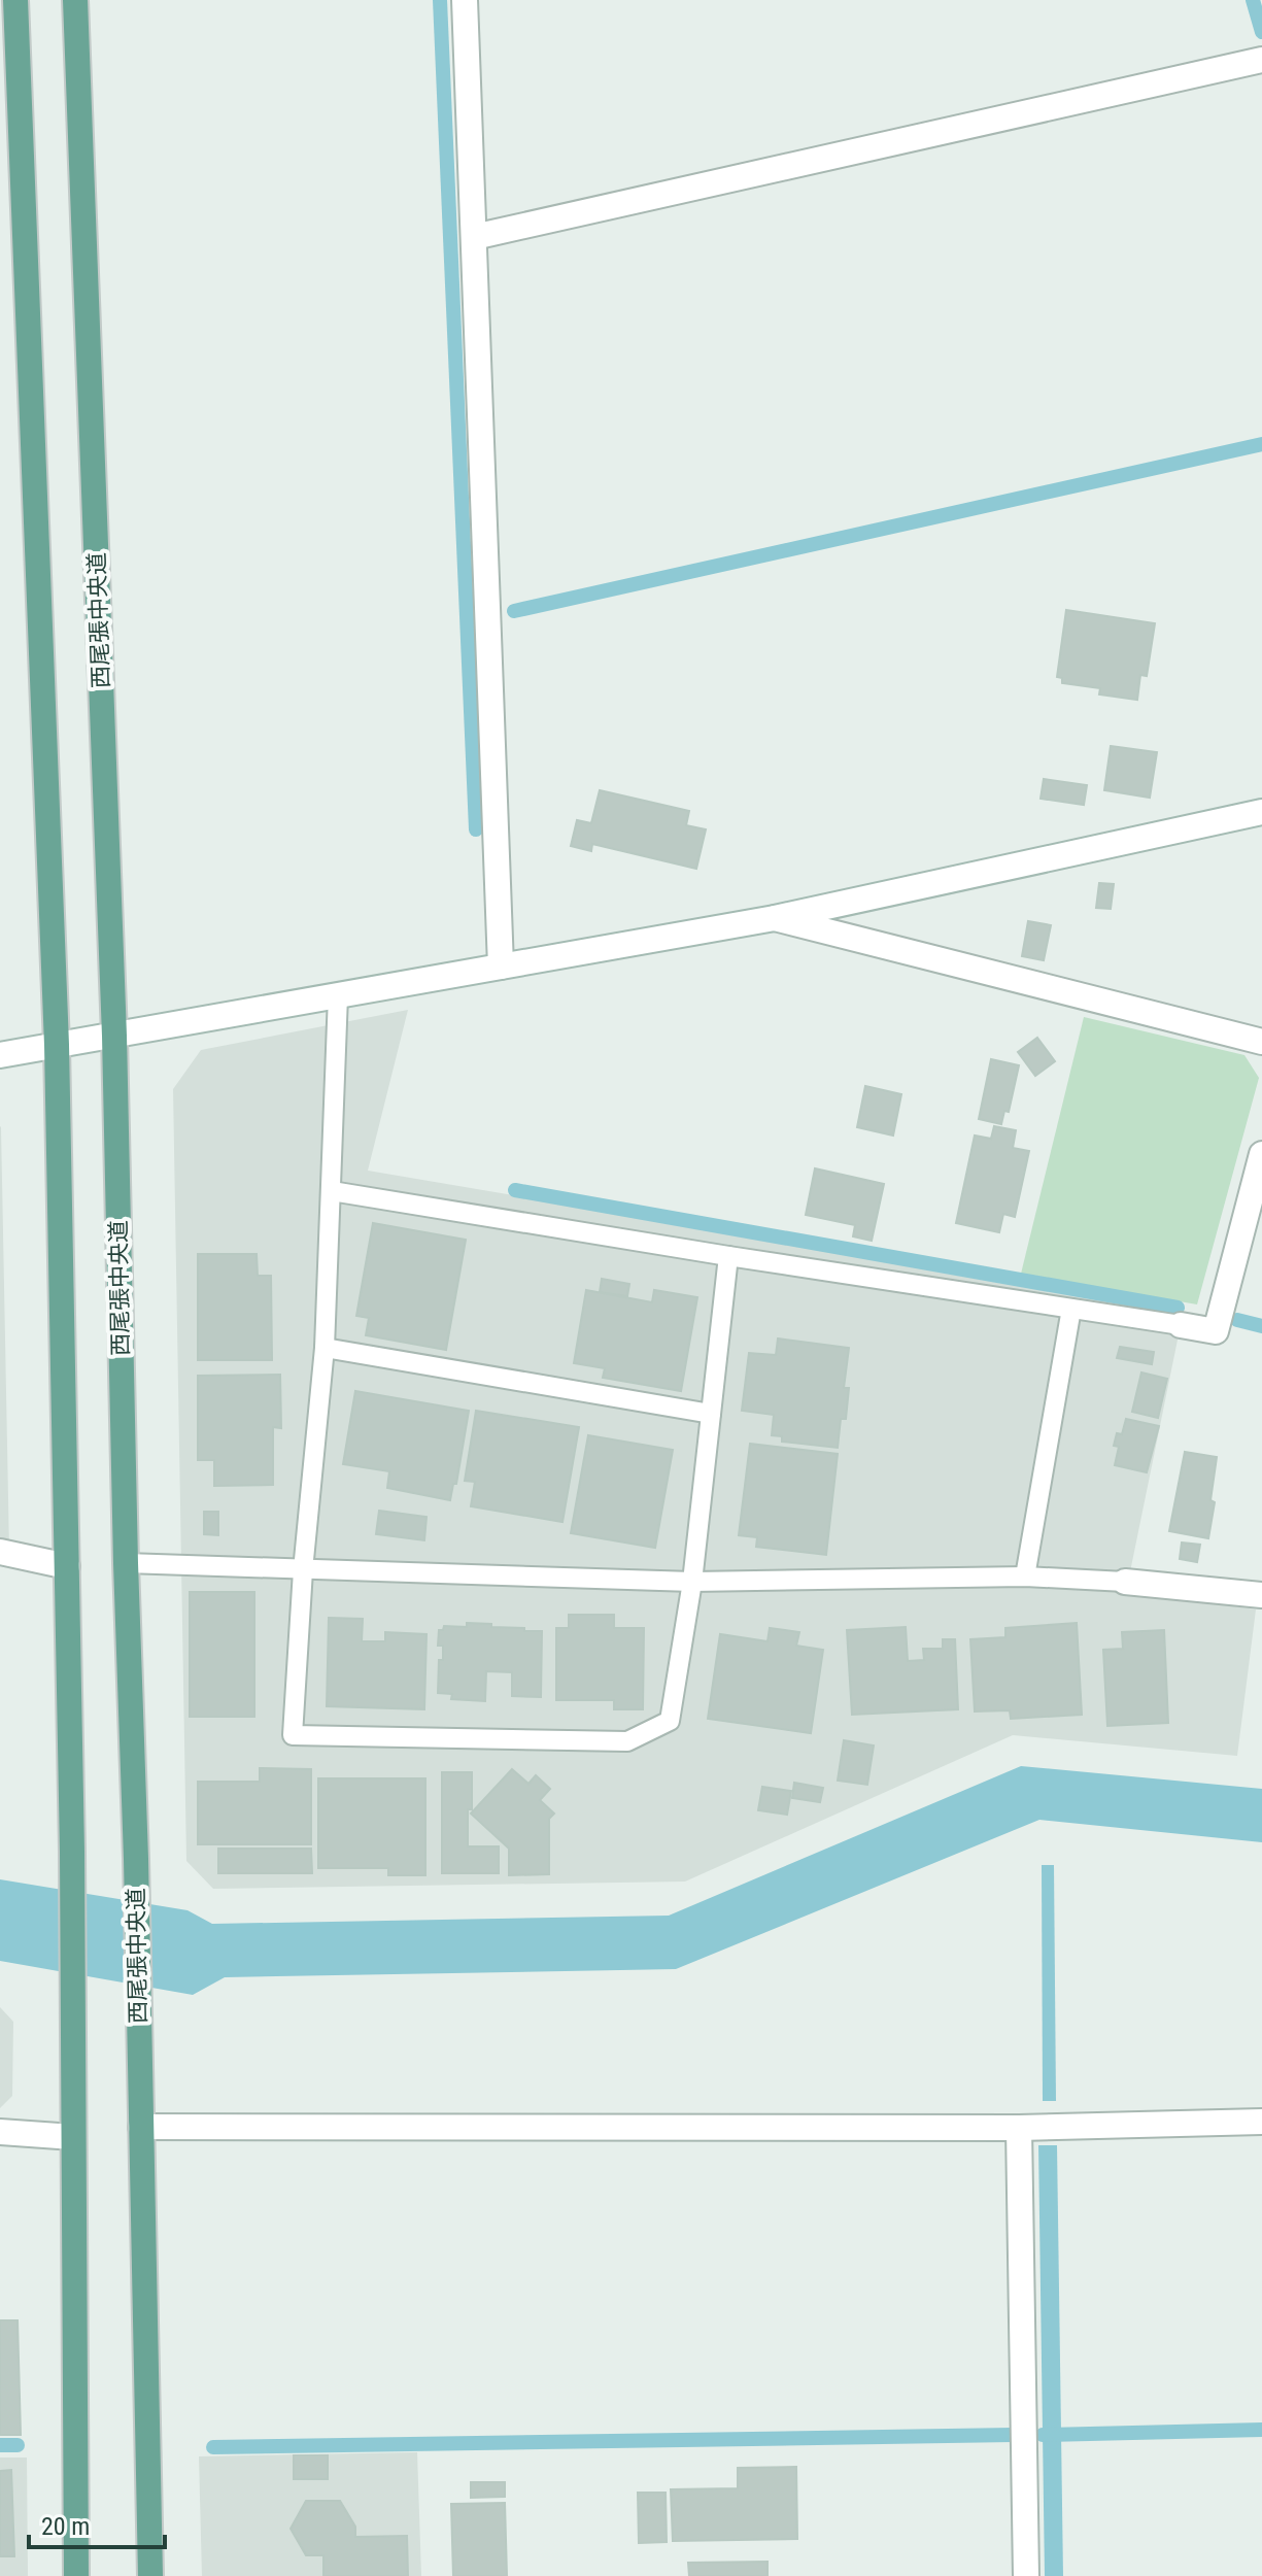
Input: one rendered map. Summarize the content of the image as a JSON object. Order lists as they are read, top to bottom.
{
  "streets": {
    "main road": ["西尾張中央道"]
  },
  "scale_bar": "20 m"
}
